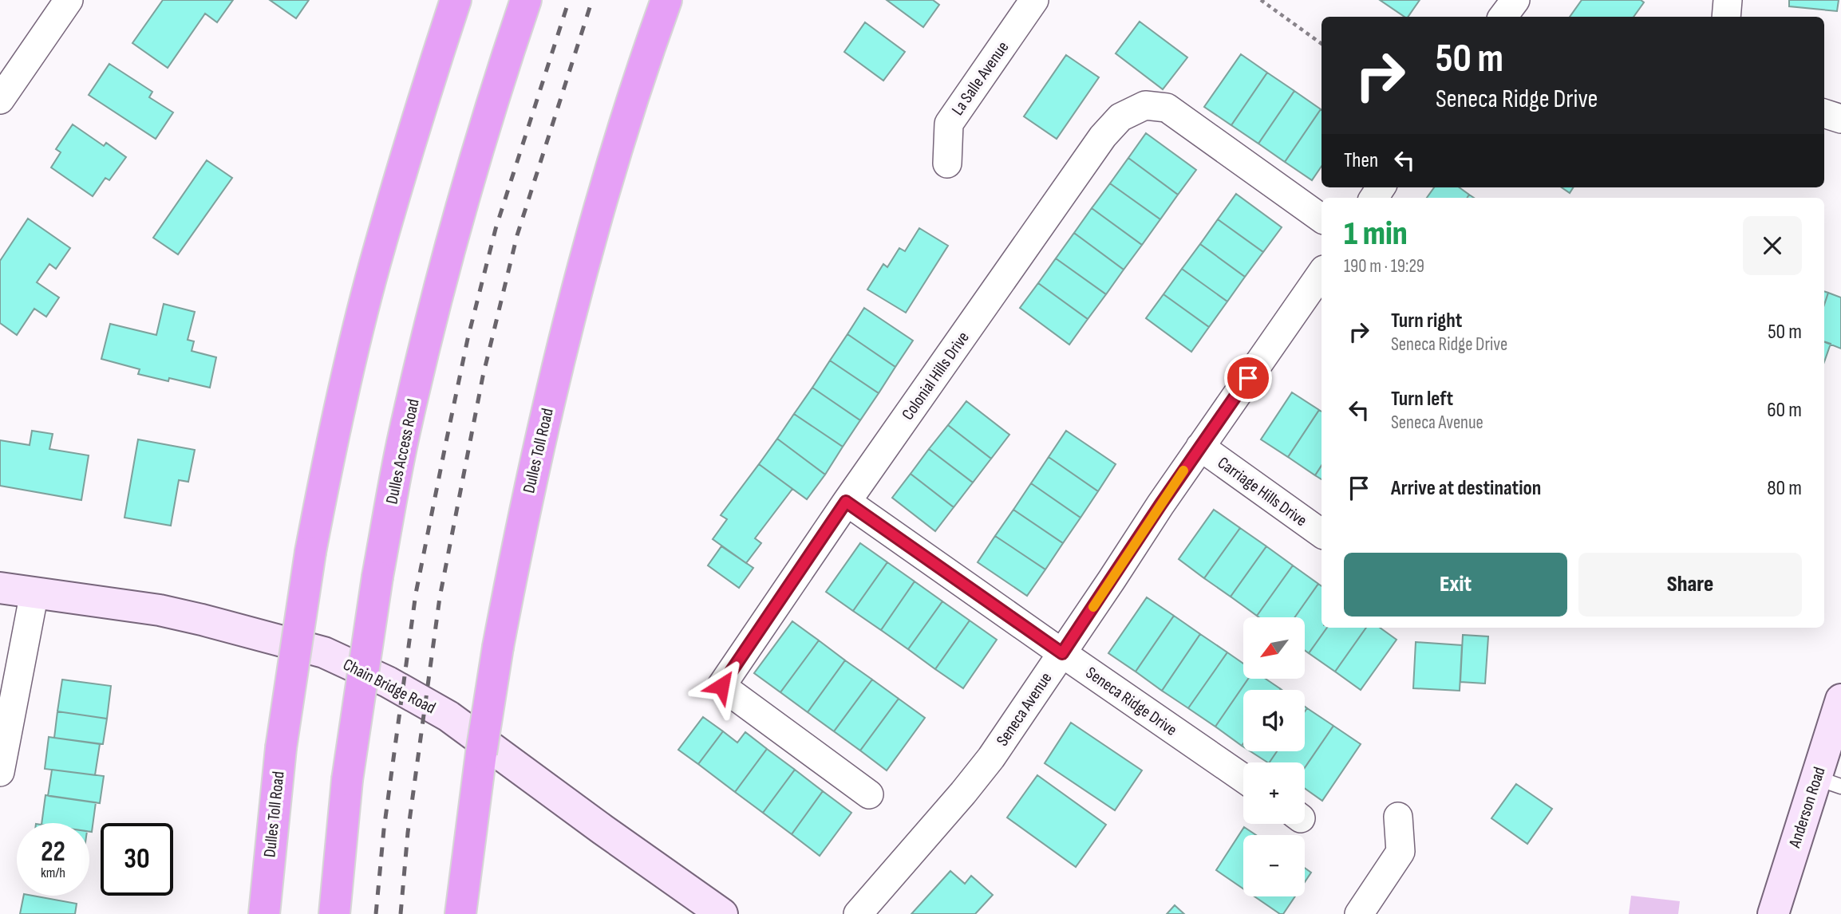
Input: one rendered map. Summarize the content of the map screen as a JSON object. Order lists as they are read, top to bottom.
{
  "streets": {
    "highway": ["Dulles Toll Road", "Dulles Access Road"],
    "street": [
      "La Salle Avenue",
      "Colonial Hills Drive",
      "Carriage Hills Drive",
      "Chain Bridge Road",
      "Seneca Ridge Drive",
      "Seneca Avenue",
      "Anderson Road"
    ]
  },
  "crossings": [
    ["Colonial Hills Drive", "Seneca Ridge Drive"],
    ["Carriage Hills Drive", "Seneca Avenue"],
    ["Seneca Ridge Drive", "Seneca Avenue"]
  ],
  "north": "bottom left",
  "page": {
    "turn": ["50 m", "Seneca Ridge Drive"],
    "then": "Then",
    "heading": ["1 min", "190 m · 19:29"],
    "list": [
      {
        "name": "Turn right",
        "note": "Seneca Ridge Drive",
        "value": "50 m"
      },
      {
        "name": "Turn left",
        "note": "Seneca Avenue",
        "value": "60 m"
      },
      {
        "name": "Arrive at destination",
        "value": "80 m"
      }
    ],
    "buttons": ["Exit", "Share"],
    "map_buttons": ["+", "−"],
    "speed": "22 km/h",
    "limit": "30"
  }
}
